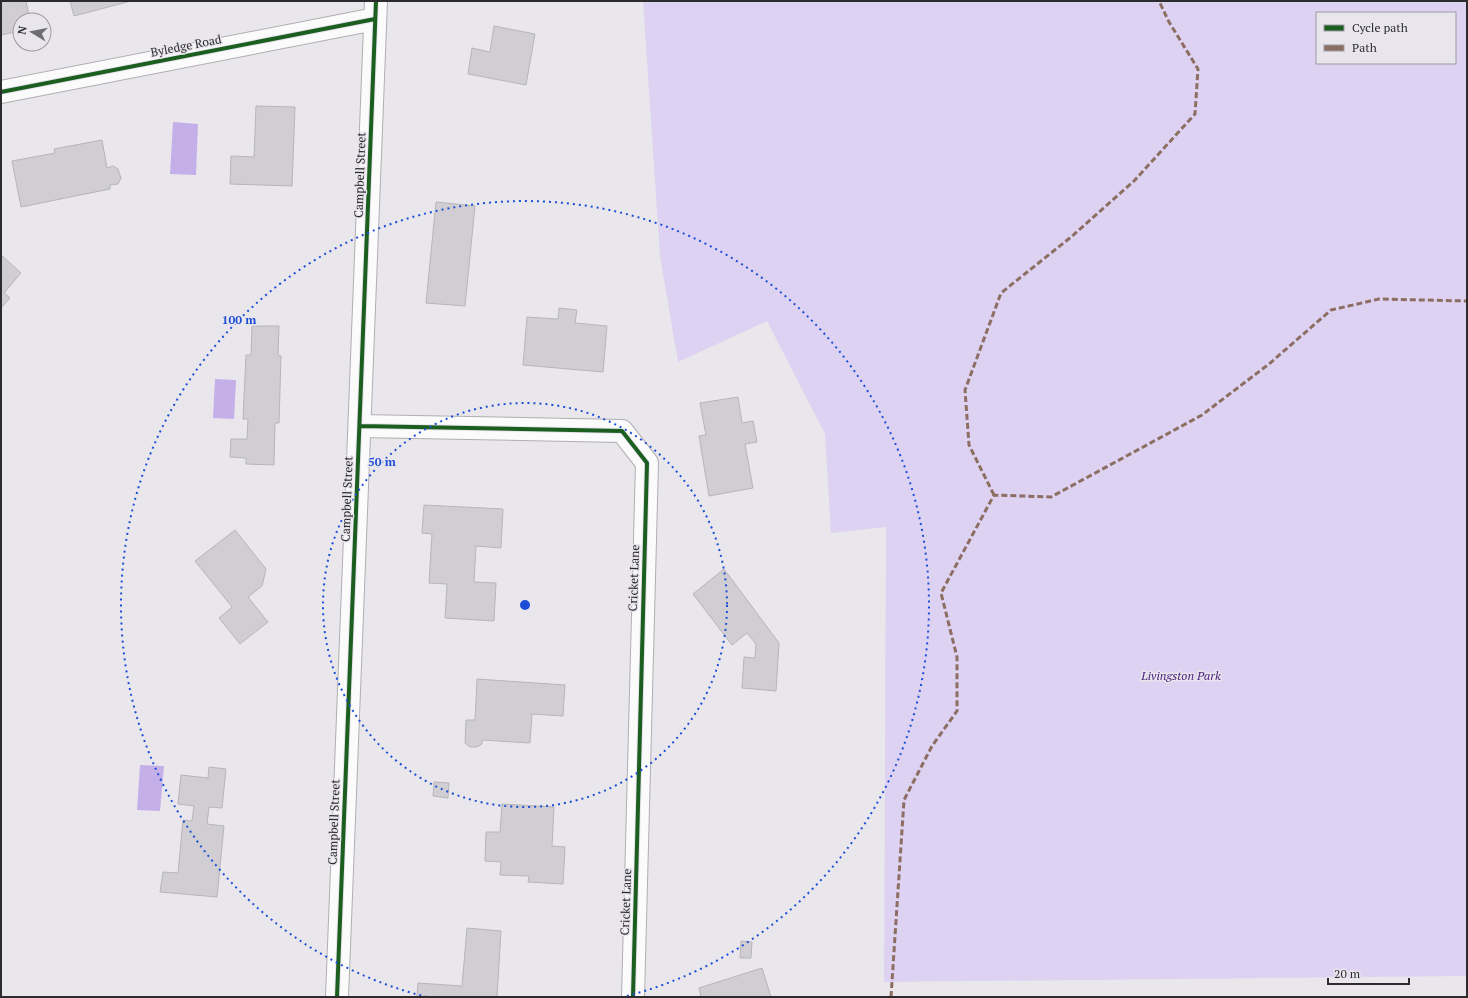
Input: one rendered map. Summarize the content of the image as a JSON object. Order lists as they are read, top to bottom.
{
  "streets": {
    "street": ["Byledge Road", "Campbell Street", "Cricket Lane"]
  },
  "crossings": [
    ["Byledge Road", "Campbell Street"],
    ["Campbell Street", "Cricket Lane"]
  ],
  "parks": ["Livingston Park"],
  "legend": ["Cycle path", "Path"],
  "scale_bar": "20 m",
  "north": "left",
  "rings": ["100 m", "50 m"]
}
